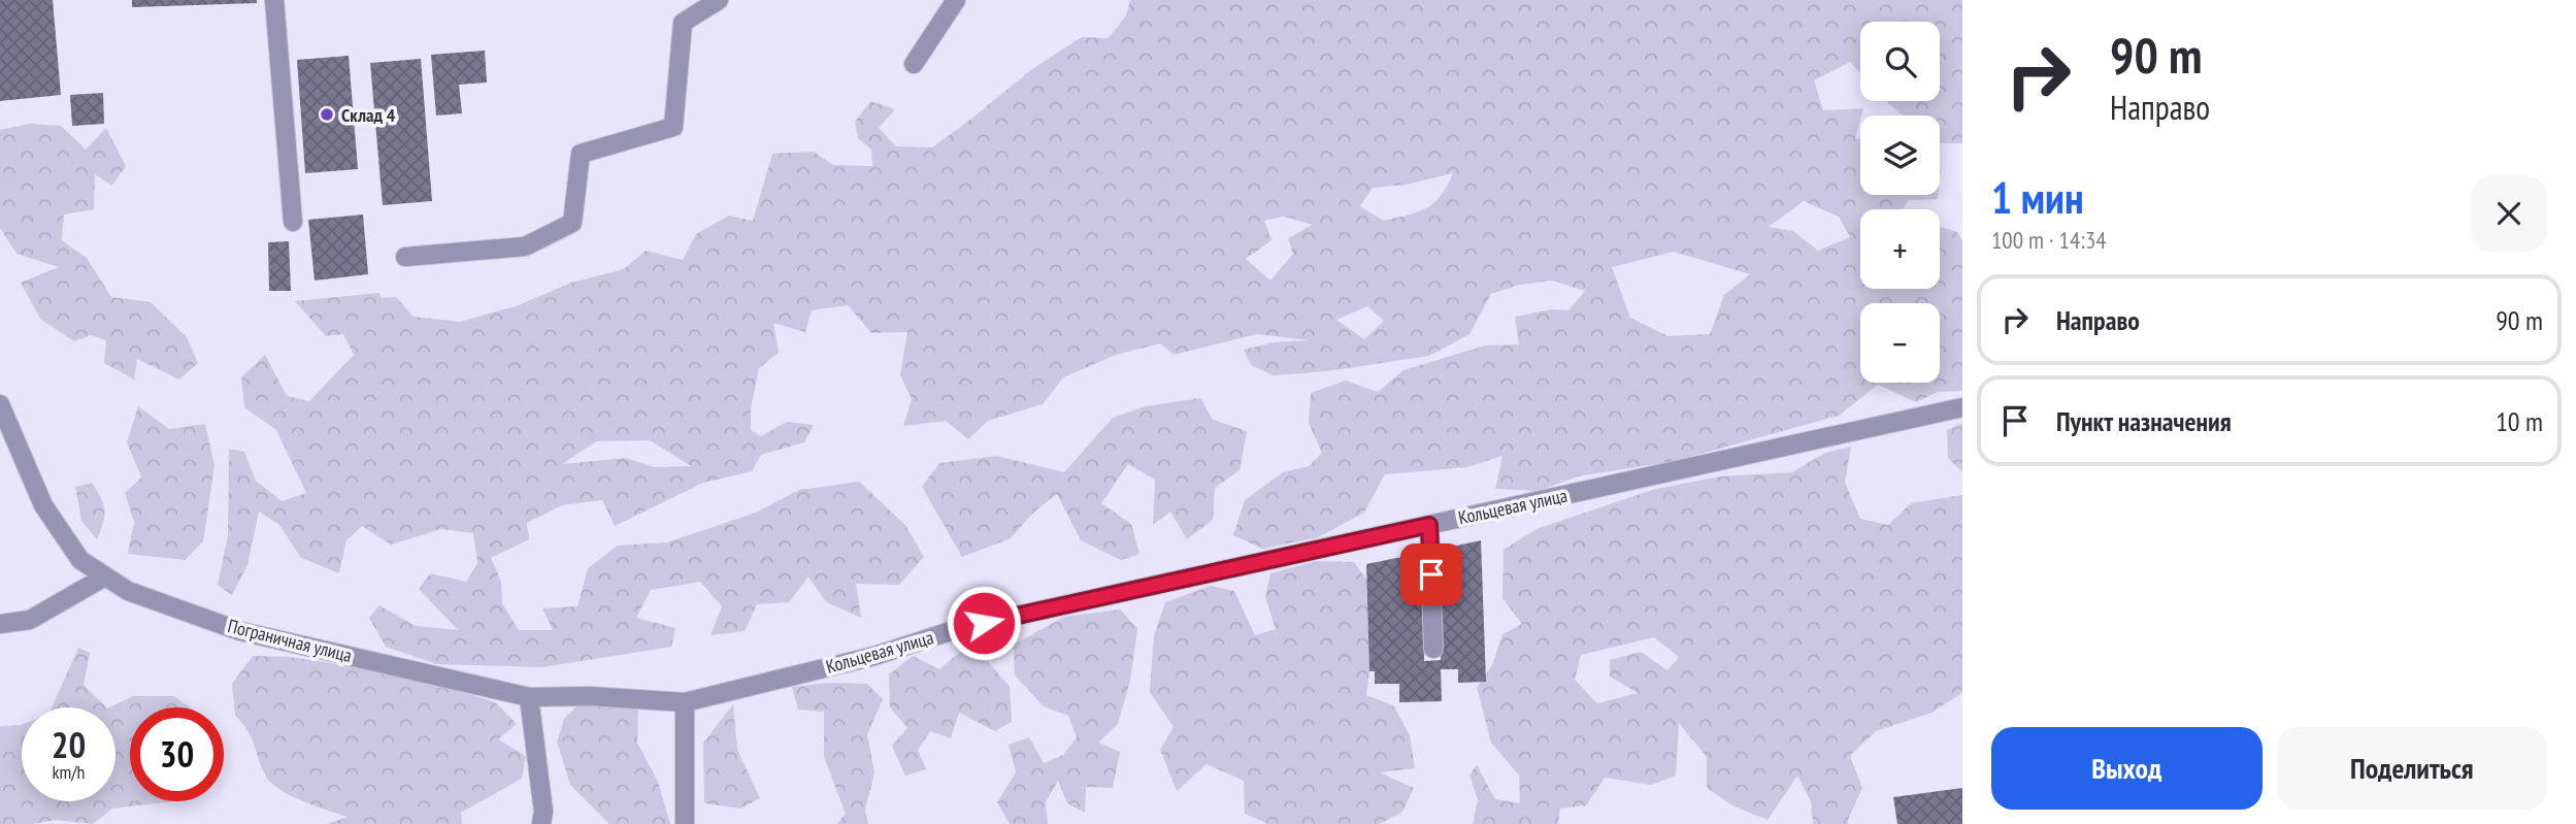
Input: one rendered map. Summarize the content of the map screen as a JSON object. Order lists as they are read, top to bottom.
{
  "streets": {
    "street": ["Кольцевая улица", "Пограничная улица"]
  },
  "crossings": [
    ["Кольцевая улица", "Пограничная улица"]
  ],
  "places": ["Склад 4"],
  "page": {
    "turn": ["90 m", "Направо"],
    "map_buttons": ["+", "−"],
    "heading": ["1 мин", "100 m · 14:34"],
    "list": [
      {
        "name": "Направо",
        "value": "90 m"
      },
      {
        "name": "Пункт назначения",
        "value": "10 m"
      }
    ],
    "speed": "20 km/h",
    "limit": "30",
    "buttons": ["Выход", "Поделиться"]
  }
}
